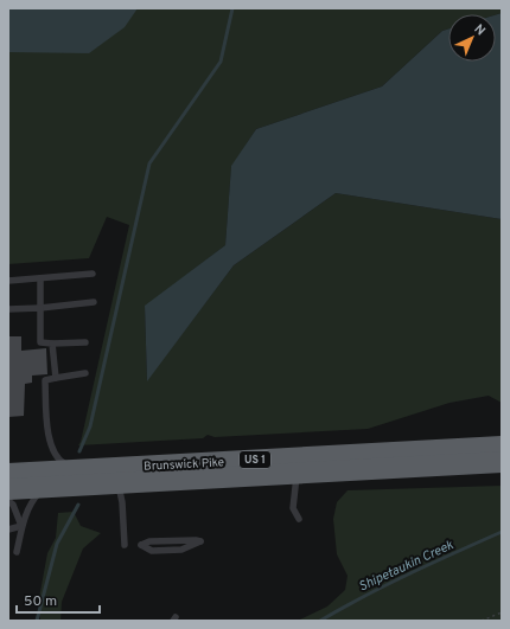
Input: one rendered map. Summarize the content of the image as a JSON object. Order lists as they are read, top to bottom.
{
  "streets": {
    "highway": ["US 1", "Brunswick Pike"]
  },
  "water": ["Shipetaukin Creek"],
  "scale_bar": "50 m",
  "north": "top right"
}
